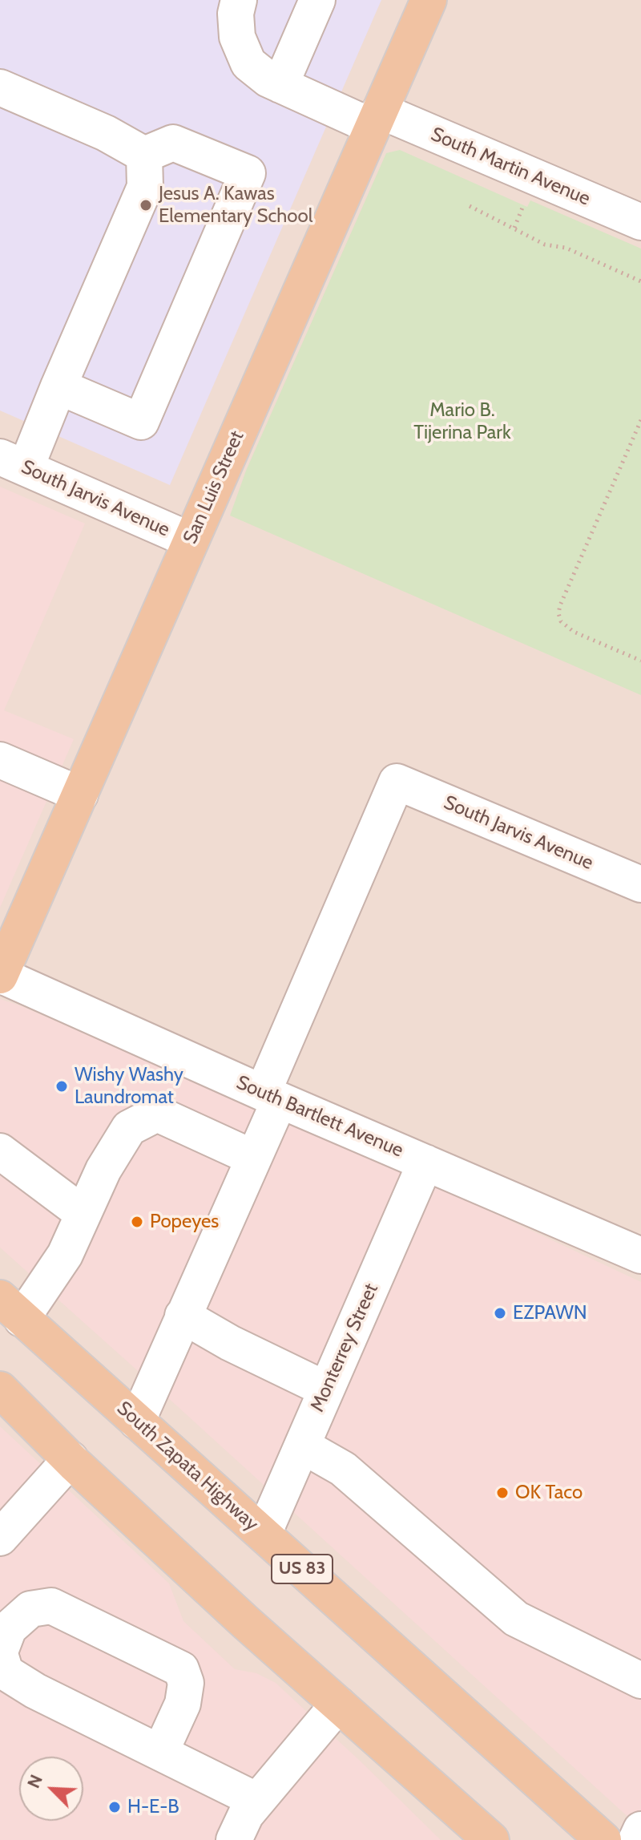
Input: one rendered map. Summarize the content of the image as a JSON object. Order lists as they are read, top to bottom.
{
  "streets": {
    "main road": ["San Luis Street", "South Zapata Highway", "US 83"],
    "street": [
      "South Martin Avenue",
      "South Jarvis Avenue",
      "South Bartlett Avenue",
      "Monterrey Street"
    ]
  },
  "crossings": [
    ["South Martin Avenue", "San Luis Street"],
    ["San Luis Street", "South Jarvis Avenue"],
    ["San Luis Street", "South Bartlett Avenue"],
    ["South Jarvis Avenue", "South Bartlett Avenue"],
    ["South Bartlett Avenue", "Monterrey Street"],
    ["Monterrey Street", "South Zapata Highway"]
  ],
  "parks": ["Mario B. Tijerina Park"],
  "places": [
    "Jesus A. Kawas Elementary School",
    "Wishy Washy Laundromat",
    "Popeyes",
    "EZPAWN",
    "OK Taco",
    "H-E-B"
  ],
  "north": "top left"
}
